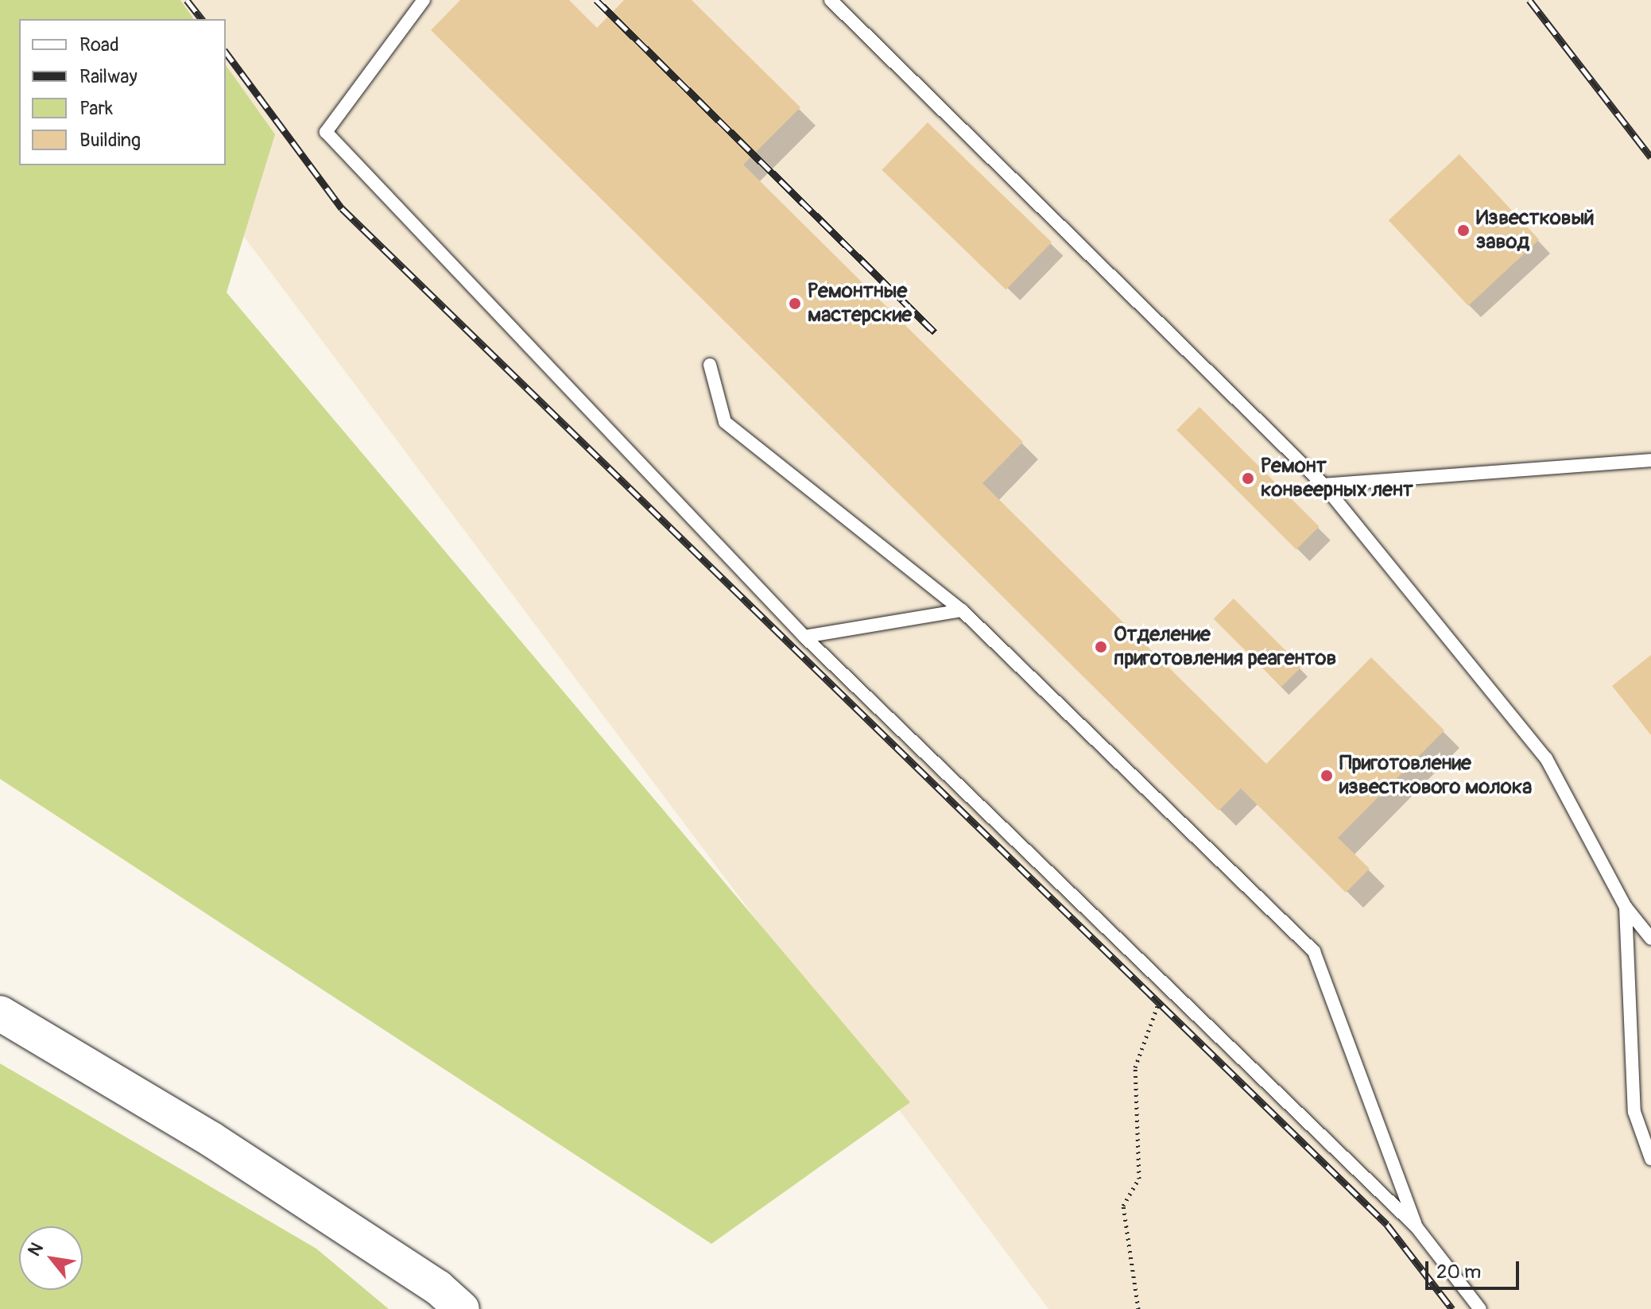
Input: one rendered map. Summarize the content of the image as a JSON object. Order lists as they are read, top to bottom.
{
  "places": [
    "Известковый завод",
    "Ремонтные мастерские",
    "Ремонт конвеерных лент",
    "Отделение приготовления реагентов",
    "Приготовление известкового молока"
  ],
  "legend": [
    "Road",
    "Railway",
    "Park",
    "Building"
  ],
  "scale_bar": "20 m",
  "north": "top left"
}
